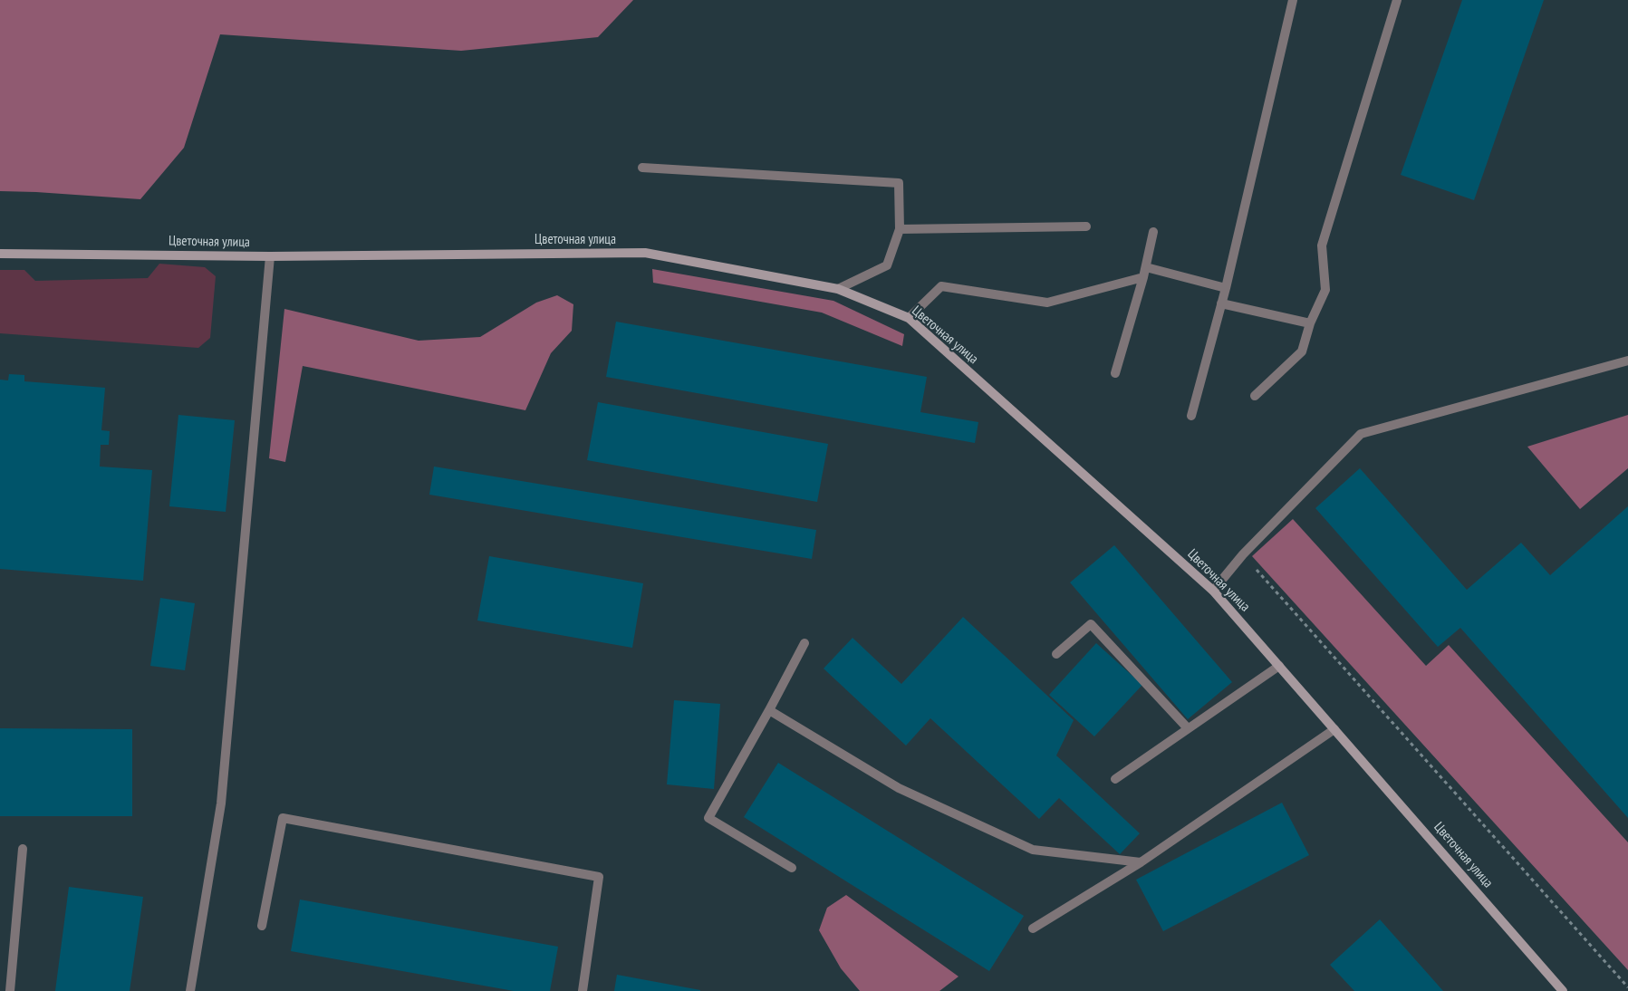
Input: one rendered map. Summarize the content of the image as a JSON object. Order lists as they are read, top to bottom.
{
  "streets": {
    "street": ["Цветочная улица"]
  }
}
